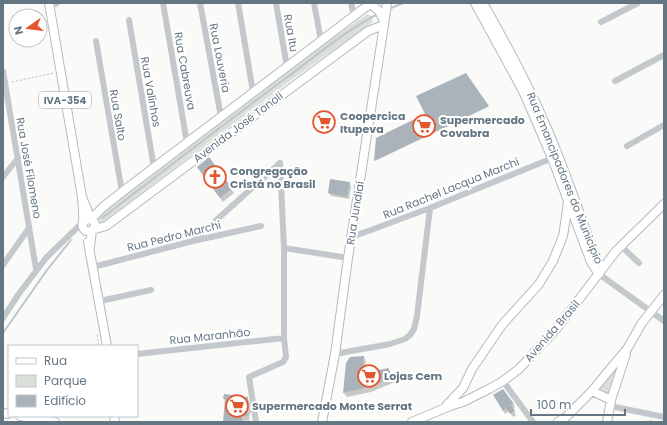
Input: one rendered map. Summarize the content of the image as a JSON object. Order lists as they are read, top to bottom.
{
  "streets": {
    "main road": [
      "IVA-354",
      "Avenida José Tonoli",
      "Rua Emancipadores do Município",
      "Rua Jundiaí",
      "Avenida Brasil"
    ],
    "street": [
      "Rua Itu",
      "Rua Louveria",
      "Rua Cabreuva",
      "Rua Valinhos",
      "Rua Salto",
      "Rua José Filomeno",
      "Rua Rachel Lacqua Marchi",
      "Rua Pedro Marchi",
      "Rua Maranhão"
    ]
  },
  "crossings": [
    ["Rua Itu", "Avenida José Tonoli"],
    ["Rua Louveria", "Avenida José Tonoli"],
    ["Rua Cabreuva", "Avenida José Tonoli"],
    ["Rua Valinhos", "Avenida José Tonoli"],
    ["IVA-354", "Avenida José Tonoli"],
    ["Rua Salto", "Avenida José Tonoli"],
    ["Avenida José Tonoli", "Rua José Filomeno"],
    ["Avenida José Tonoli", "Rua Jundiaí"],
    ["Rua Emancipadores do Município", "Rua Rachel Lacqua Marchi"],
    ["Rua Emancipadores do Município", "Avenida Brasil"],
    ["Rua Rachel Lacqua Marchi", "Rua Jundiaí"]
  ],
  "places": {
    "supermarket": [
      "Coopercica Itupeva",
      "Supermercado Covabra",
      "Lojas Cem",
      "Supermercado Monte Serrat"
    ],
    "church": ["Congregação Cristá no Brasil"]
  },
  "legend": ["Rua", "Parque", "Edifício"],
  "scale_bar": "100 m",
  "north": "left"
}
